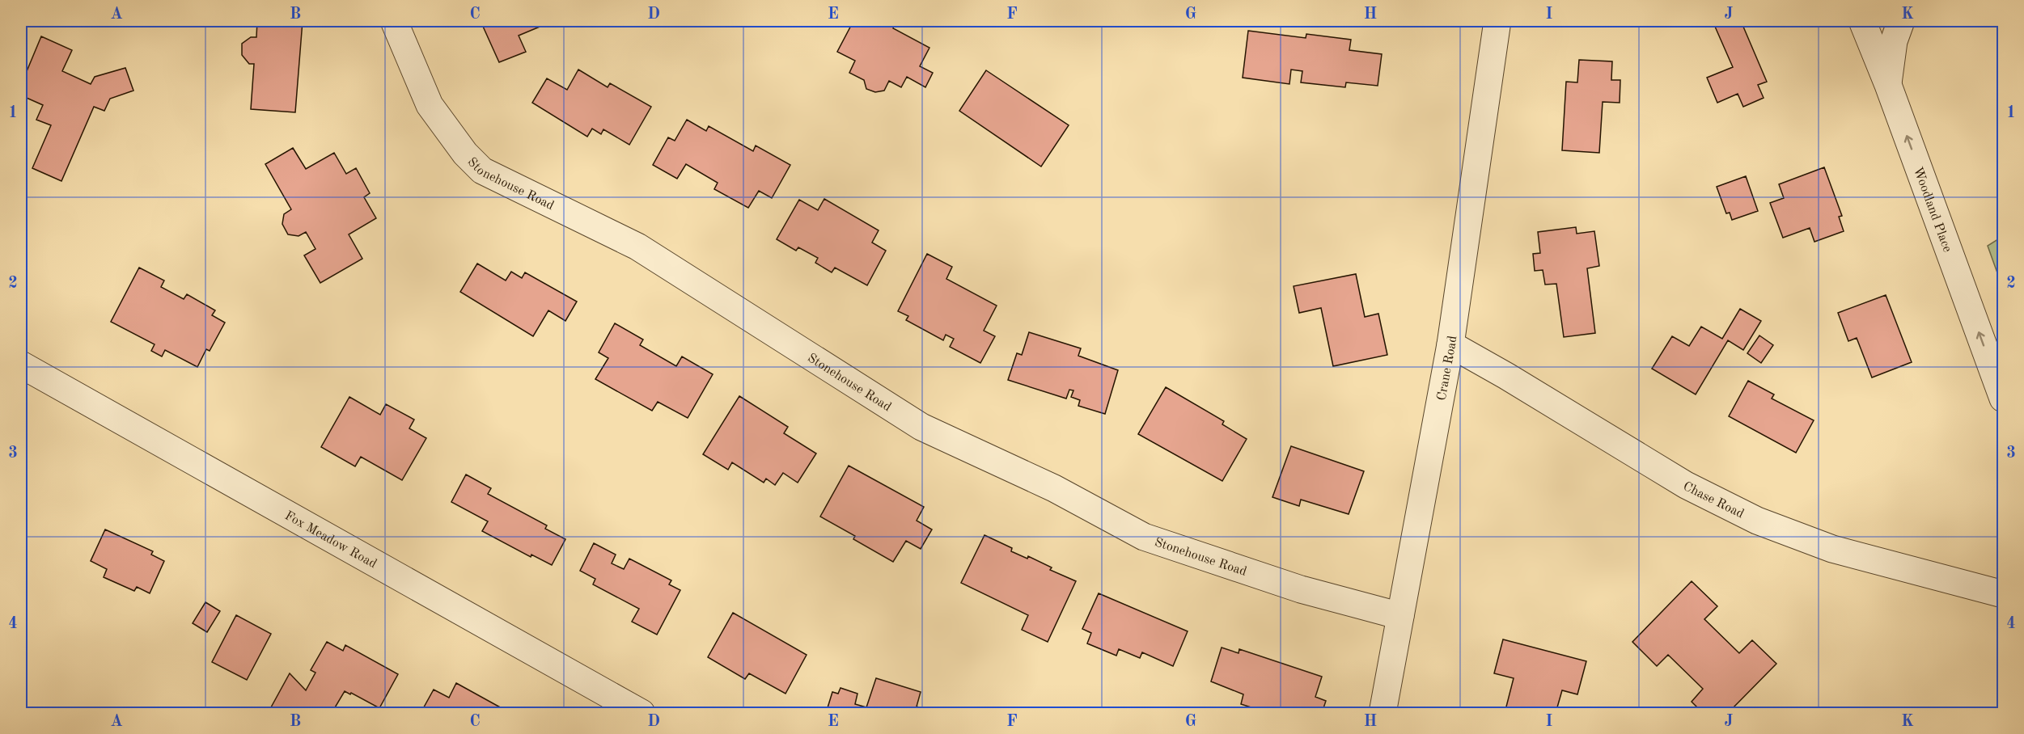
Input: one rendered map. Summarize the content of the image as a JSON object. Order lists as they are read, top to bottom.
{
  "streets": {
    "street": [
      "Stonehouse Road",
      "Woodland Place",
      "Crane Road",
      "Chase Road",
      "Fox Meadow Road"
    ]
  },
  "crossings": [
    ["Stonehouse Road", "Crane Road"],
    ["Crane Road", "Chase Road"]
  ],
  "one_way": ["Woodland Place"],
  "grid": {
    "columns": [
      "A",
      "B",
      "C",
      "D",
      "E",
      "F",
      "G",
      "H",
      "I",
      "J",
      "K"
    ],
    "rows": [
      "1",
      "2",
      "3",
      "4"
    ]
  }
}
